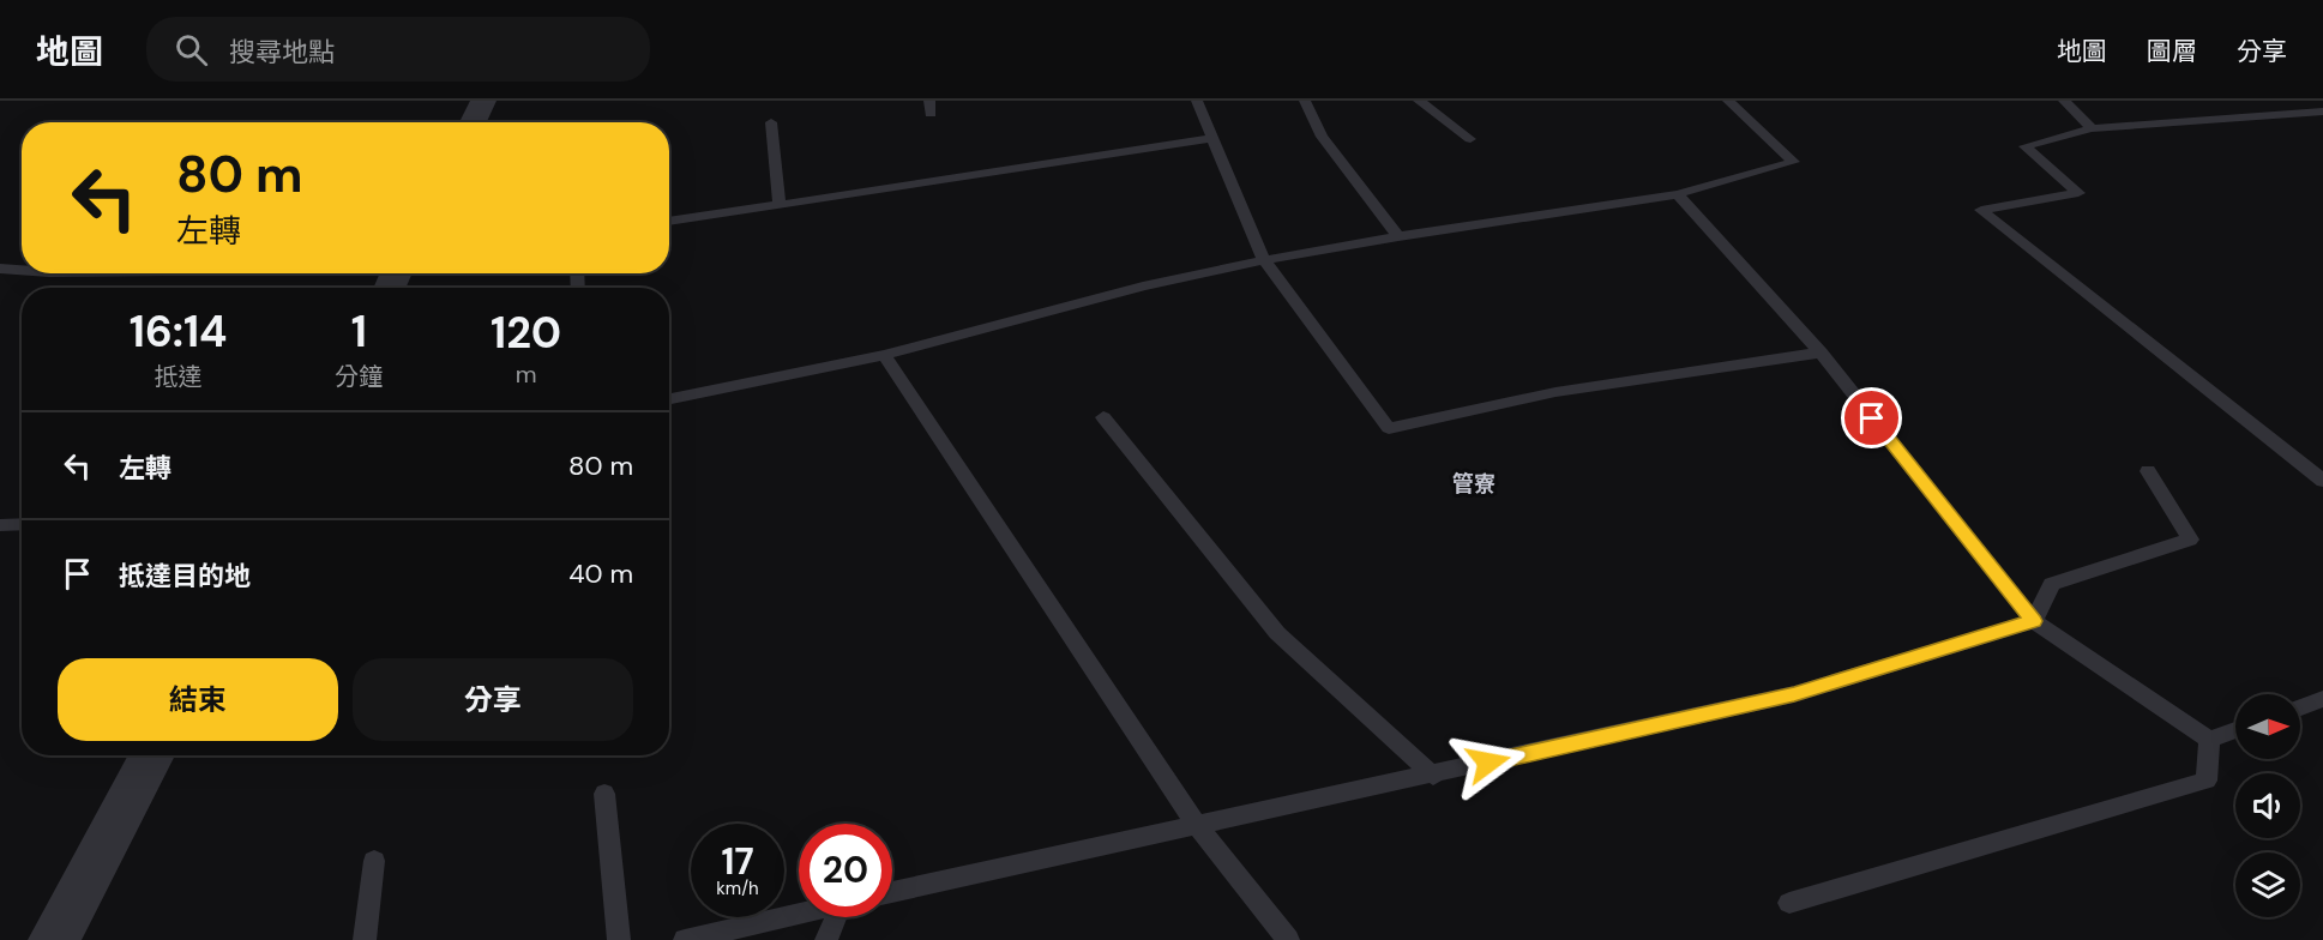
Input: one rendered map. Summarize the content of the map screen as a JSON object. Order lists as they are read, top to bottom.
{
  "districts": ["管寮"],
  "north": "right",
  "page": {
    "header": "地圖",
    "search": "搜尋地點",
    "nav": ["地圖", "圖層", "分享"],
    "turn": ["80 m", "左轉"],
    "eta": [
      "16:14",
      "抵達",
      "1",
      "分鐘",
      "120",
      "m"
    ],
    "list": [
      {
        "name": "左轉",
        "value": "80 m"
      },
      {
        "name": "抵達目的地",
        "value": "40 m"
      }
    ],
    "buttons": ["結束", "分享"],
    "speed": "17 km/h",
    "limit": "20"
  }
}
